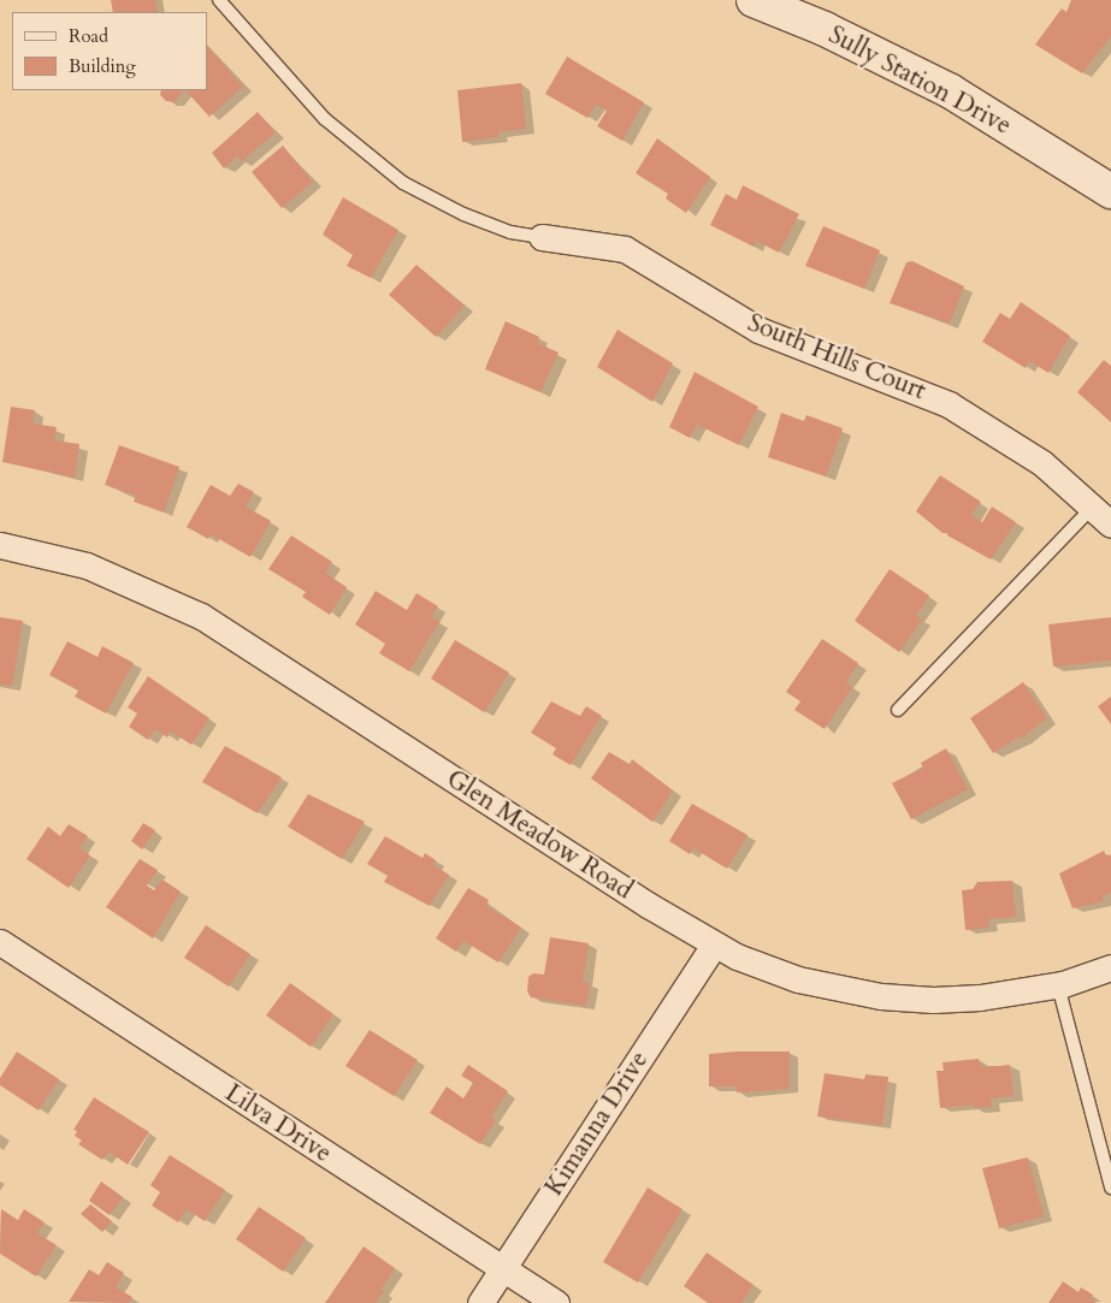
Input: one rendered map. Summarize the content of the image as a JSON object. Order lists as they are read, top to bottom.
{
  "streets": {
    "street": [
      "Sully Station Drive",
      "South Hills Court",
      "Glen Meadow Road",
      "Lilva Drive",
      "Kimanna Drive"
    ]
  },
  "crossings": [
    ["Glen Meadow Road", "Kimanna Drive"],
    ["Lilva Drive", "Kimanna Drive"]
  ],
  "legend": ["Road", "Building"]
}
